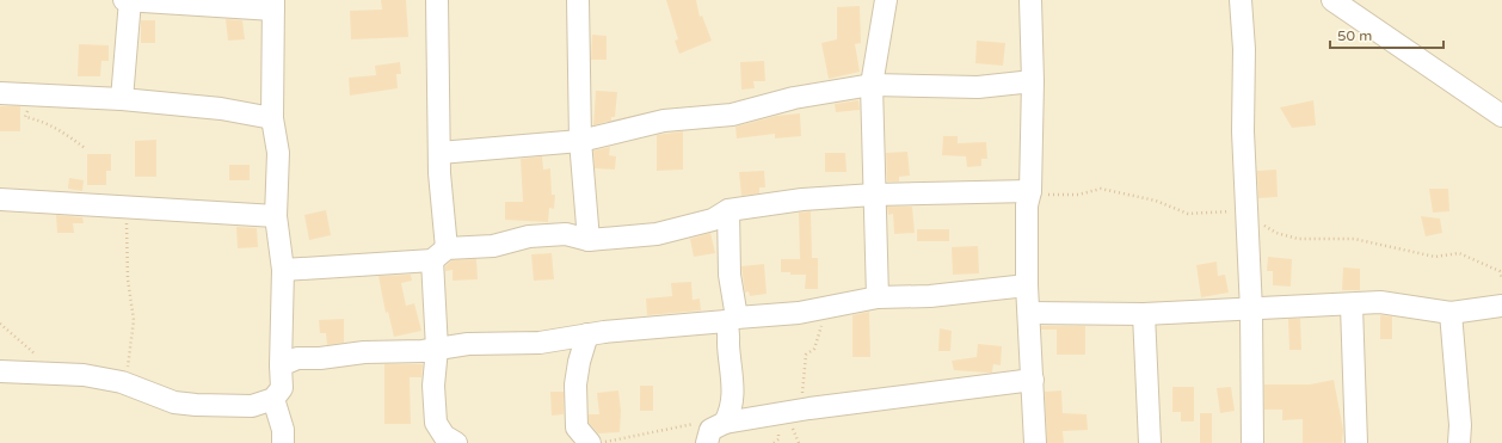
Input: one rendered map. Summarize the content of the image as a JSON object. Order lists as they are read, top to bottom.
{
  "scale_bar": "50 m"
}
